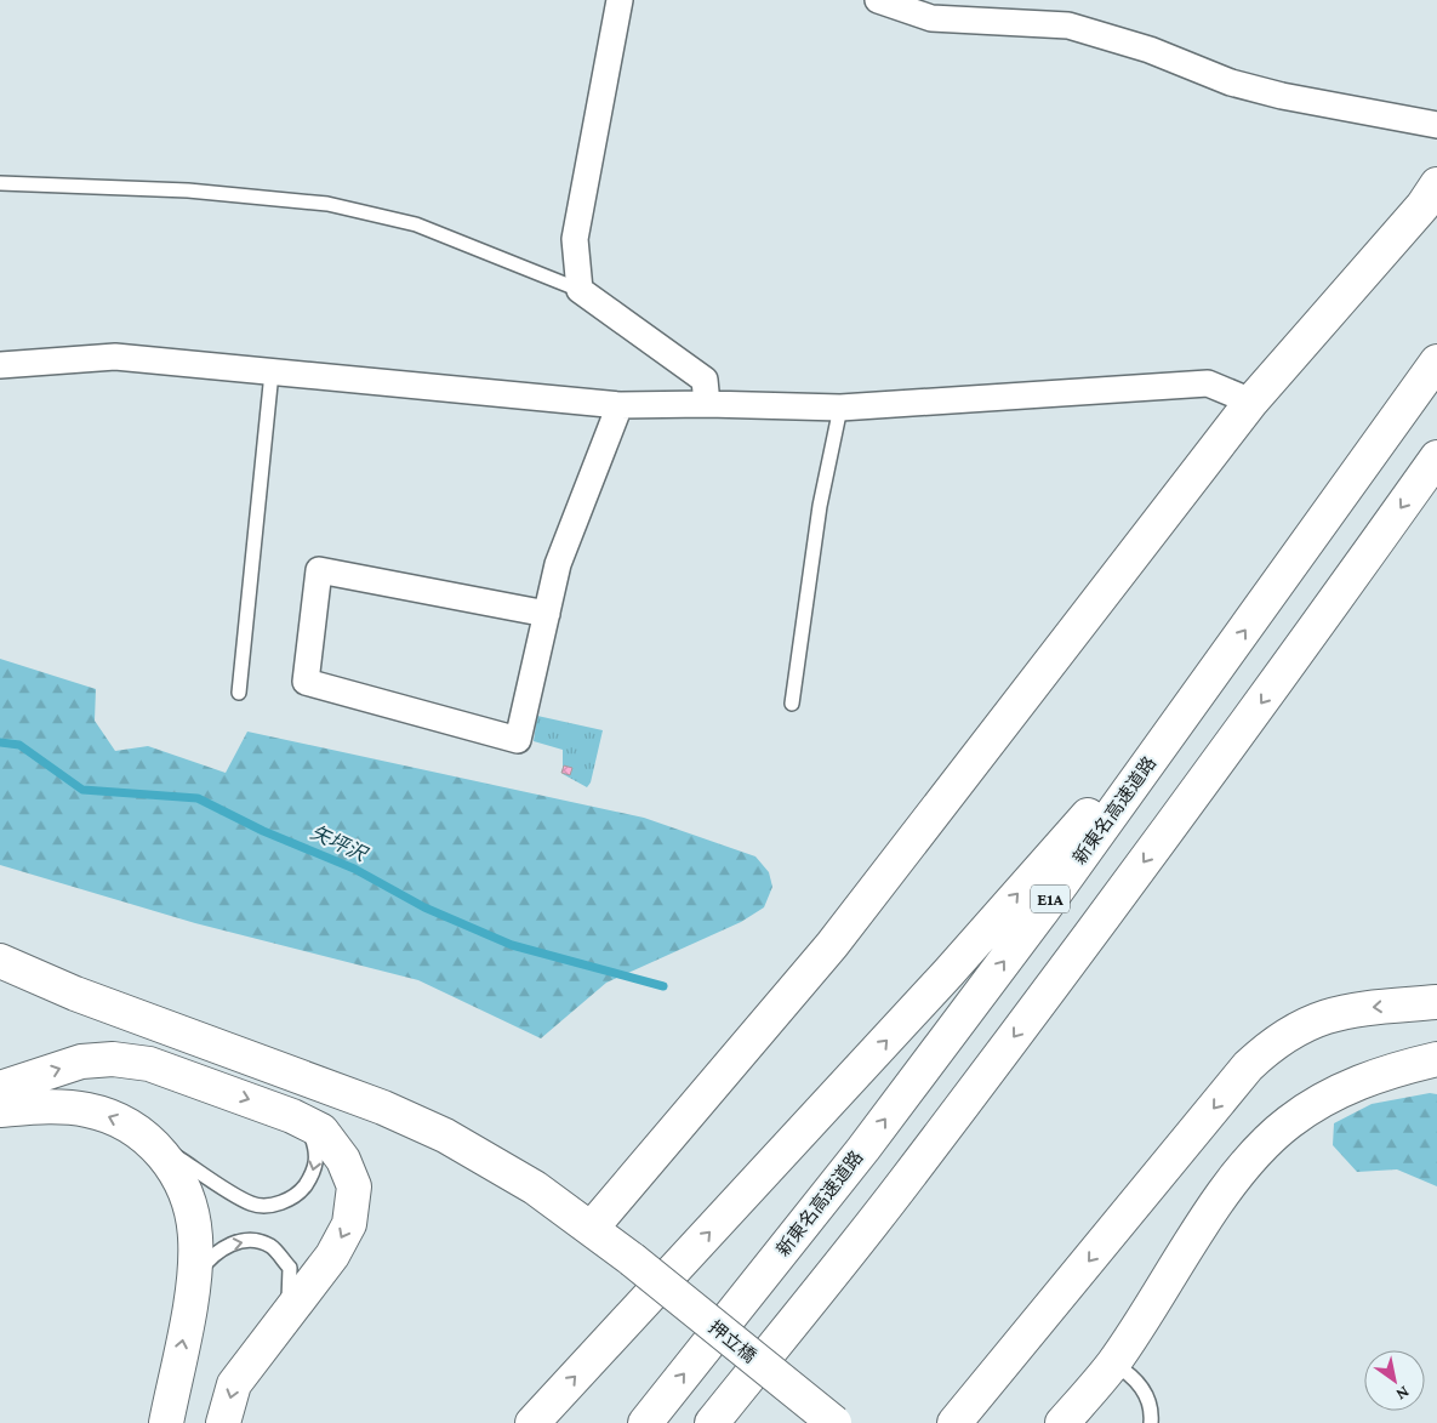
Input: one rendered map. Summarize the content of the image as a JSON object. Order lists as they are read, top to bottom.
{
  "streets": {
    "main road": ["新東名高速道路", "E1A", "押立橋"]
  },
  "water": ["矢坪沢"],
  "north": "bottom right"
}
